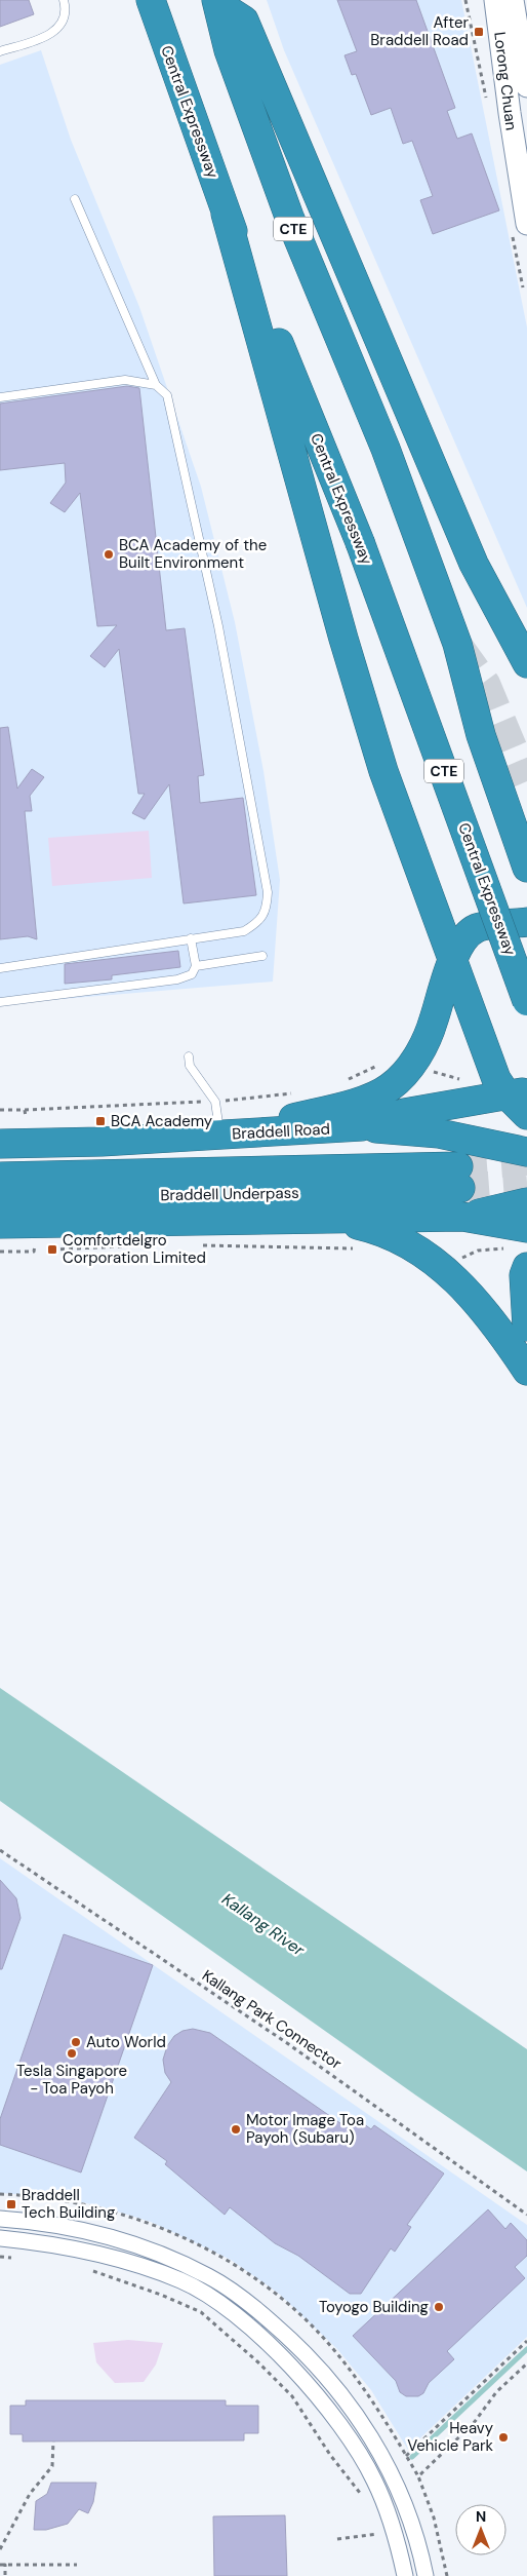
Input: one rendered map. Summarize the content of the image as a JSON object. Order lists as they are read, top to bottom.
{
  "streets": {
    "highway": [
      "Central Expressway",
      "CTE",
      "Braddell Road",
      "Braddell Underpass"
    ],
    "main road": ["Lorong Chuan"],
    "path": ["Kallang Park Connector"]
  },
  "water": ["Kallang River"],
  "places": {
    "transit": [
      "After Braddell Road",
      "BCA Academy",
      "Comfortdelgro Corporation Limited",
      "Braddell Tech Building"
    ],
    "other": [
      "BCA Academy of the Built Environment",
      "Auto World",
      "Tesla Singapore - Toa Payoh",
      "Motor Image Toa Payoh (Subaru)",
      "Toyogo Building",
      "Heavy Vehicle Park"
    ]
  },
  "north": "top"
}
